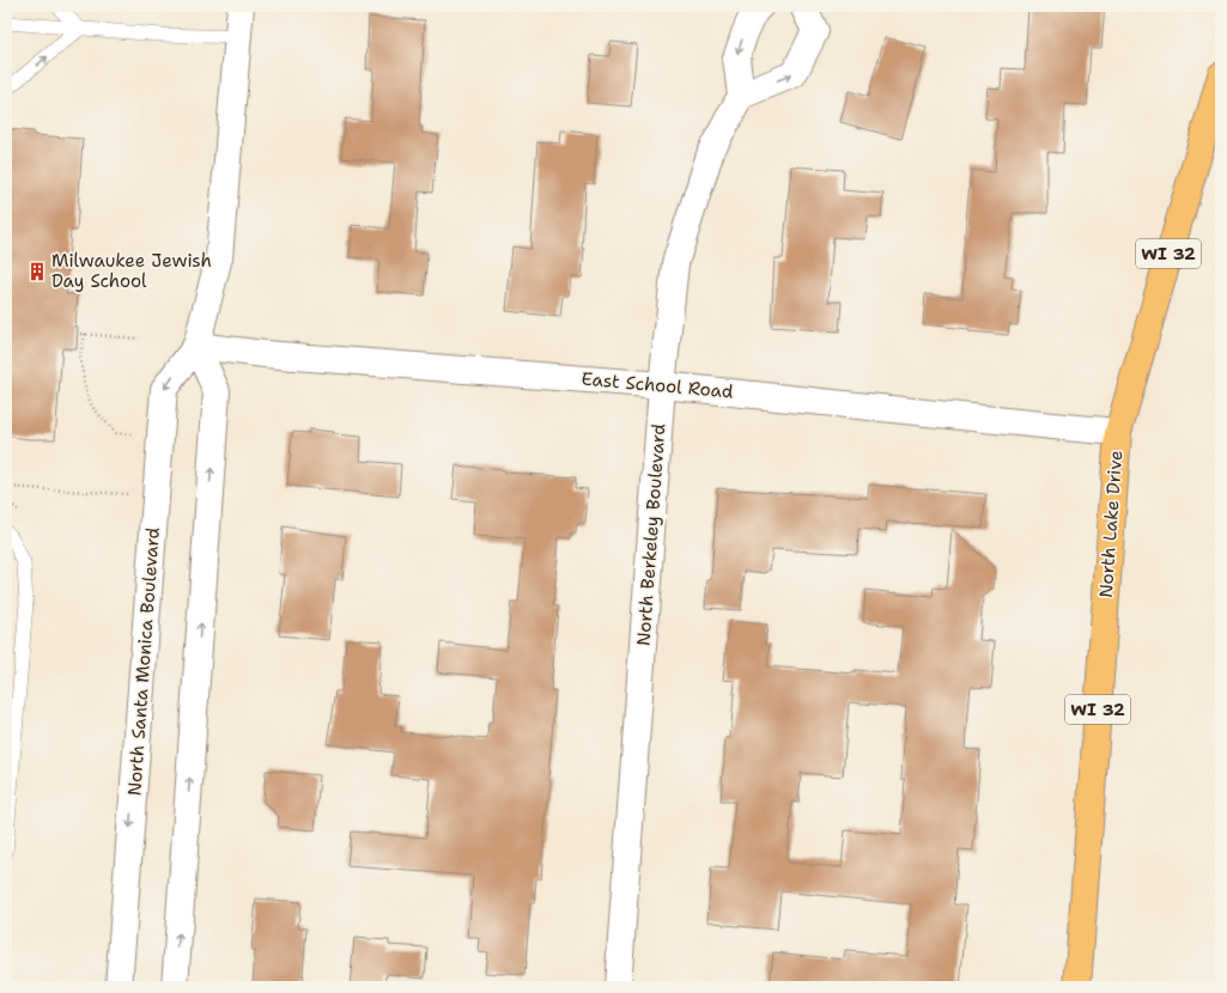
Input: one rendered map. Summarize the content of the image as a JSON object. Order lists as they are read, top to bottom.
{
  "streets": {
    "main road": ["WI 32", "North Lake Drive"],
    "street": ["East School Road", "North Berkeley Boulevard", "North Santa Monica Boulevard"]
  },
  "crossings": [
    ["East School Road", "North Lake Drive"],
    ["East School Road", "North Berkeley Boulevard"],
    ["East School Road", "North Santa Monica Boulevard"]
  ],
  "places": {
    "building": ["Milwaukee Jewish Day School"]
  }
}
